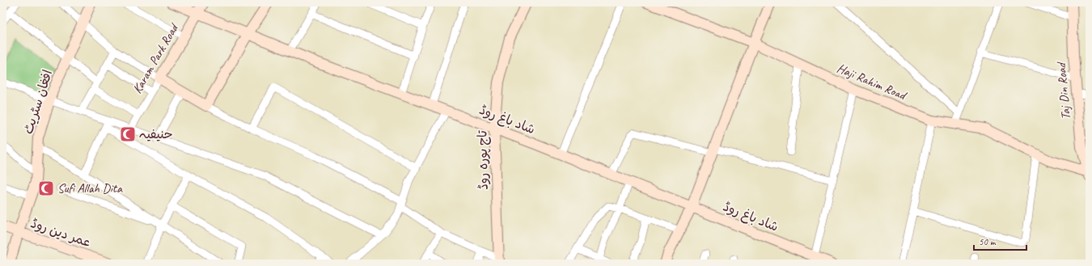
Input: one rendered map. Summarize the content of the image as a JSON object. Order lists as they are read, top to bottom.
{
  "streets": {
    "main road": [
      "Karam Park Road",
      "Haji Rahim Road",
      "Taj Din Road",
      "افغان سٹریٹ",
      "شاد باغ روڈ",
      "تاج پورہ روڈ",
      "عمر دین روڈ"
    ]
  },
  "crossings": [
    ["Karam Park Road", "شاد باغ روڈ"],
    ["Haji Rahim Road", "Taj Din Road"],
    ["افغان سٹریٹ", "عمر دین روڈ"],
    ["شاد باغ روڈ", "تاج پورہ روڈ"]
  ],
  "places": {
    "mosque": ["حنیفیہ", "Sufi Allah Dita"]
  },
  "scale_bar": "50 m"
}
